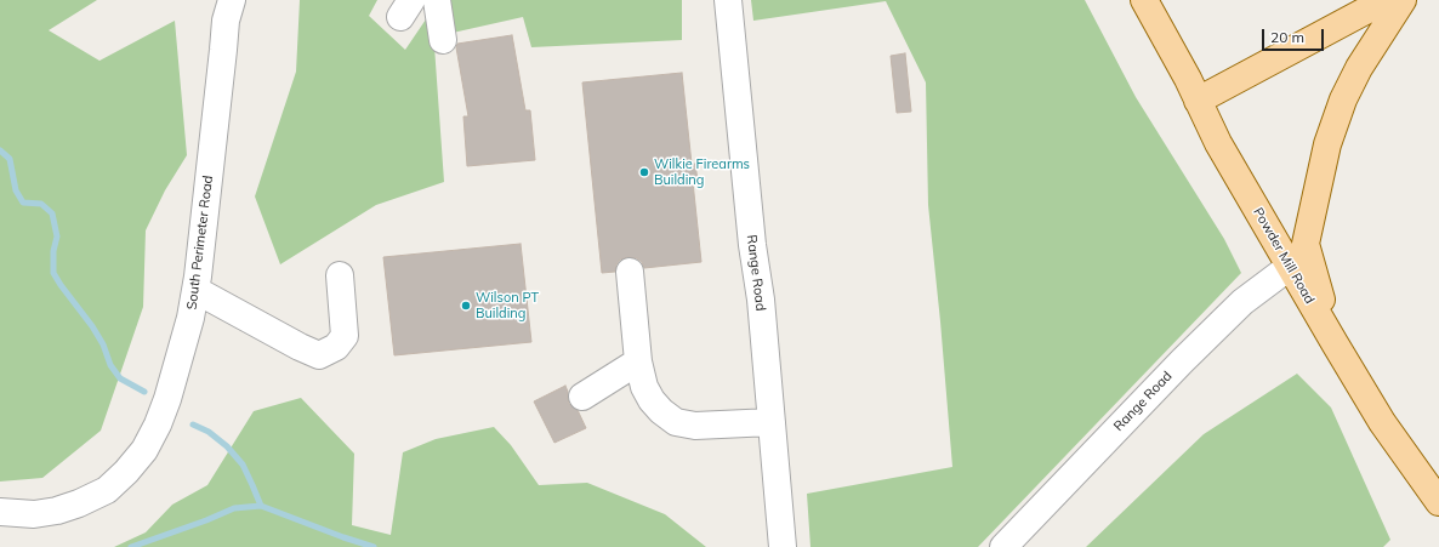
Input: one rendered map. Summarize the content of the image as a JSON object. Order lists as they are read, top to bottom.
{
  "streets": {
    "main road": ["Powder Mill Road"],
    "lane": ["South Perimeter Road", "Range Road"]
  },
  "crossings": [
    ["Powder Mill Road", "Range Road"]
  ],
  "places": ["Wilkie Firearms Building", "Wilson PT Building"],
  "scale_bar": "20 m"
}
